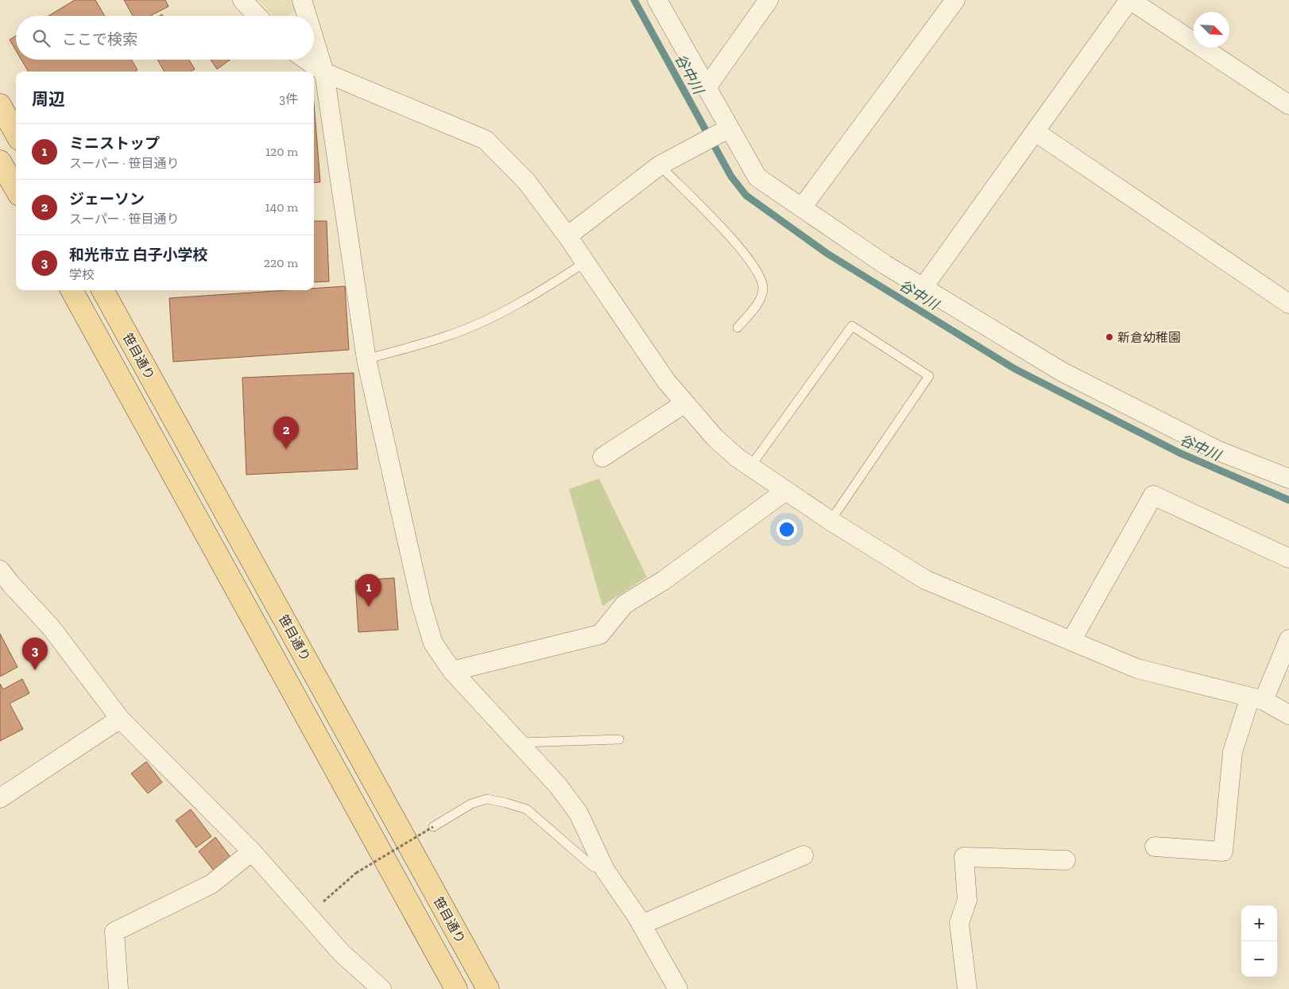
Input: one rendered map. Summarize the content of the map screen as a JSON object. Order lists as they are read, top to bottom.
{
  "streets": {
    "main road": ["笹目通り"]
  },
  "water": ["谷中川"],
  "places": ["新倉幼稚園"],
  "north": "bottom right",
  "page": {
    "search": "ここで検索",
    "heading": ["周辺", "3件"],
    "list": [
      {
        "mark": "1",
        "name": "ミニストップ",
        "note": "スーパー · 笹目通り",
        "value": "120 m"
      },
      {
        "mark": "2",
        "name": "ジェーソン",
        "note": "スーパー · 笹目通り",
        "value": "140 m"
      },
      {
        "mark": "3",
        "name": "和光市立 白子小学校",
        "note": "学校",
        "value": "220 m"
      }
    ],
    "pins": ["2", "1", "3"],
    "map_buttons": ["+", "−"]
  }
}
